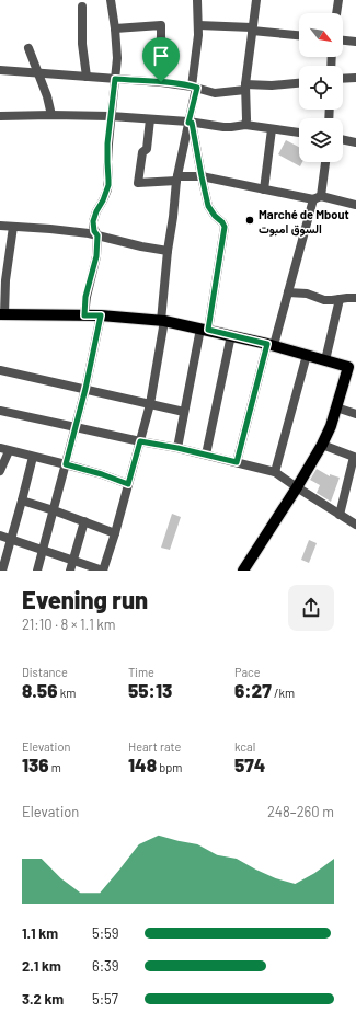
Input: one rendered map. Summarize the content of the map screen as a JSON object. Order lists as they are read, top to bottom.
{
  "places": ["Marché de Mbout السوق امبوت"],
  "north": "bottom right",
  "page": {
    "heading": ["Evening run", "21:10 · 8 × 1.1 km"],
    "stats": [
      ["Distance", "8.56 km"],
      ["Time", "55:13"],
      ["Pace", "6:27 /km"],
      ["Elevation", "136 m"],
      ["Heart rate", "148 bpm"],
      ["kcal", "574"]
    ],
    "chart": ["Elevation", "248–260 m"],
    "list": [
      {
        "name": "1.1 km",
        "note": "5:59"
      },
      {
        "name": "2.1 km",
        "note": "6:39"
      },
      {
        "name": "3.2 km",
        "note": "5:57"
      }
    ]
  }
}
